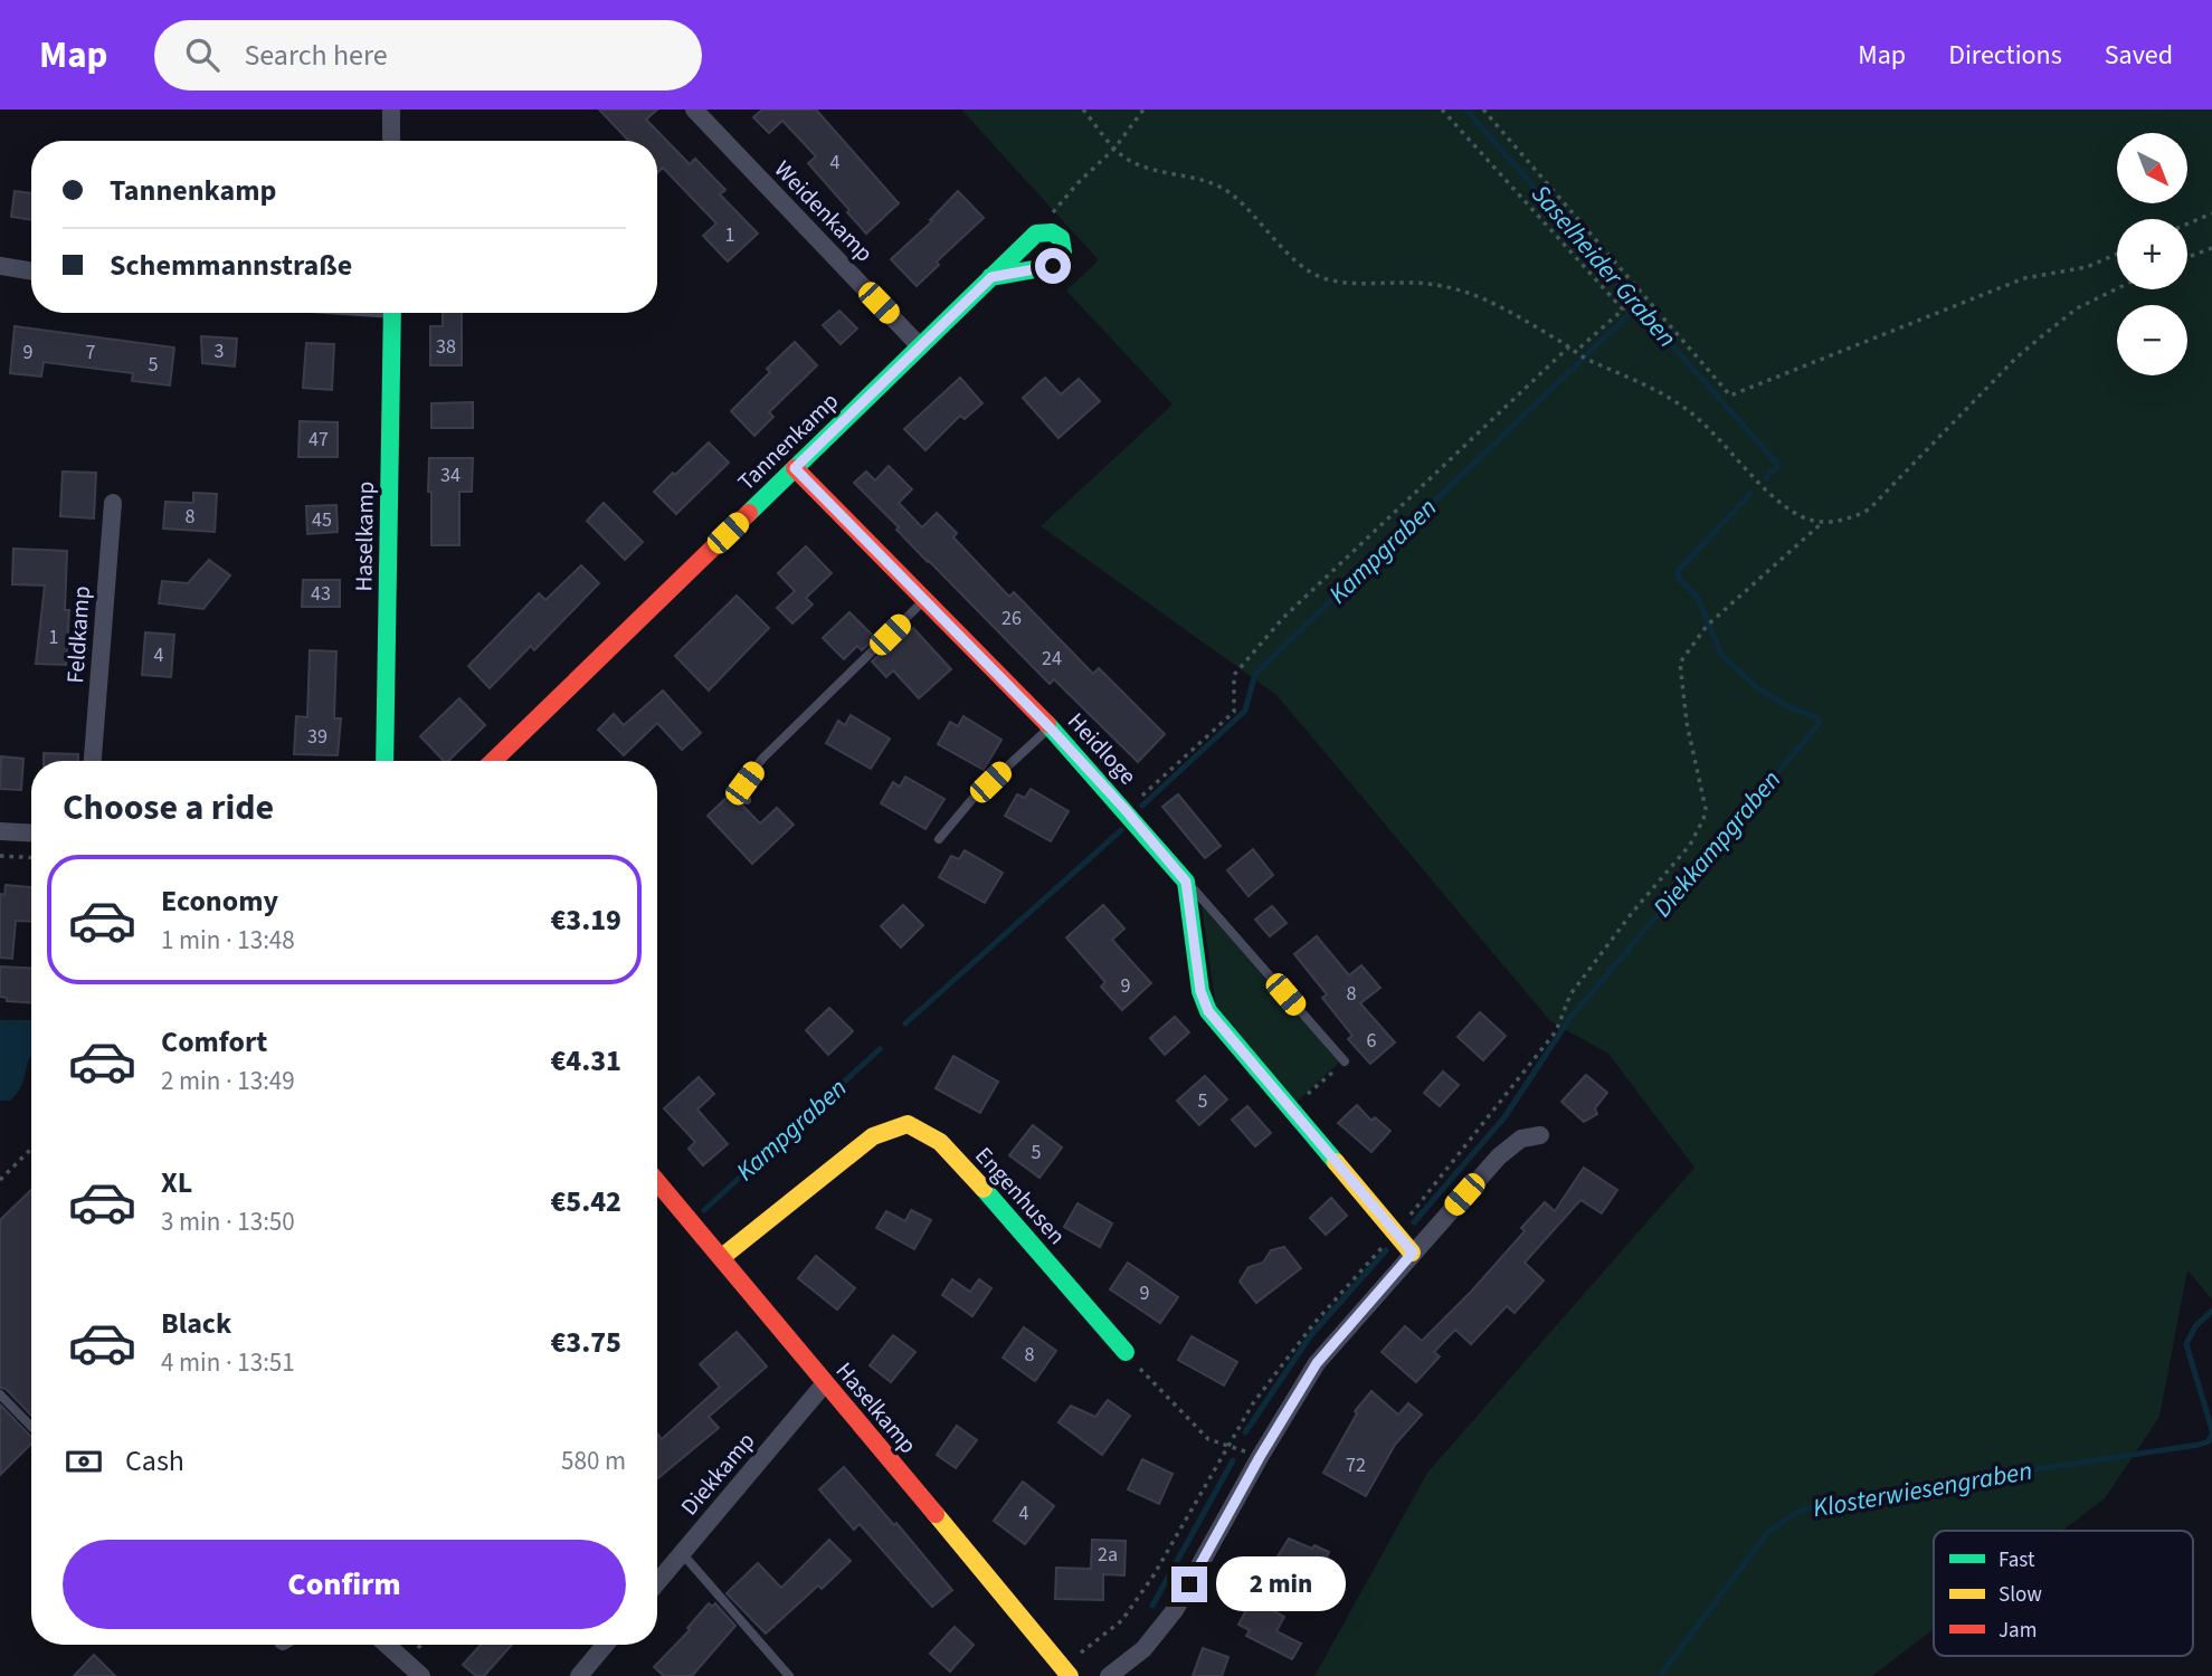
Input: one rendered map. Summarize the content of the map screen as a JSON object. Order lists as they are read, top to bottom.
{
  "streets": {
    "street": [
      "Weidenkamp",
      "Tannenkamp",
      "Haselkamp",
      "Feldkamp",
      "Heidloge",
      "Engenhusen",
      "Diekkamp"
    ]
  },
  "crossings": [
    ["Weidenkamp", "Tannenkamp"],
    ["Tannenkamp", "Heidloge"],
    ["Haselkamp", "Engenhusen"],
    ["Haselkamp", "Diekkamp"]
  ],
  "water": [
    "Saselheider Graben",
    "Kampgraben",
    "Diekkampgraben",
    "Klosterwiesengraben"
  ],
  "house_numbers": [
    "4",
    "1",
    "38",
    "3",
    "9",
    "7",
    "5",
    "47",
    "34",
    "8",
    "45",
    "43",
    "26",
    "1",
    "4",
    "24",
    "39",
    "9",
    "8",
    "6",
    "5",
    "5",
    "9",
    "8",
    "72",
    "4",
    "2a"
  ],
  "legend": ["Fast", "Slow", "Jam"],
  "north": "bottom right",
  "page": {
    "header": "Map",
    "search": "Search here",
    "nav": ["Map", "Directions", "Saved"],
    "map_buttons": ["+", "−"],
    "banner": ["Tannenkamp", "Schemmannstraße"],
    "heading": "Choose a ride",
    "list": [
      {
        "name": "Economy",
        "note": "1 min · 13:48",
        "value": "€3.19"
      },
      {
        "name": "Comfort",
        "note": "2 min · 13:49",
        "value": "€4.31"
      },
      {
        "name": "XL",
        "note": "3 min · 13:50",
        "value": "€5.42"
      },
      {
        "name": "Black",
        "note": "4 min · 13:51",
        "value": "€3.75"
      }
    ],
    "pay": ["Cash", "580 m"],
    "buttons": "Confirm",
    "bubble": "2 min"
  }
}
